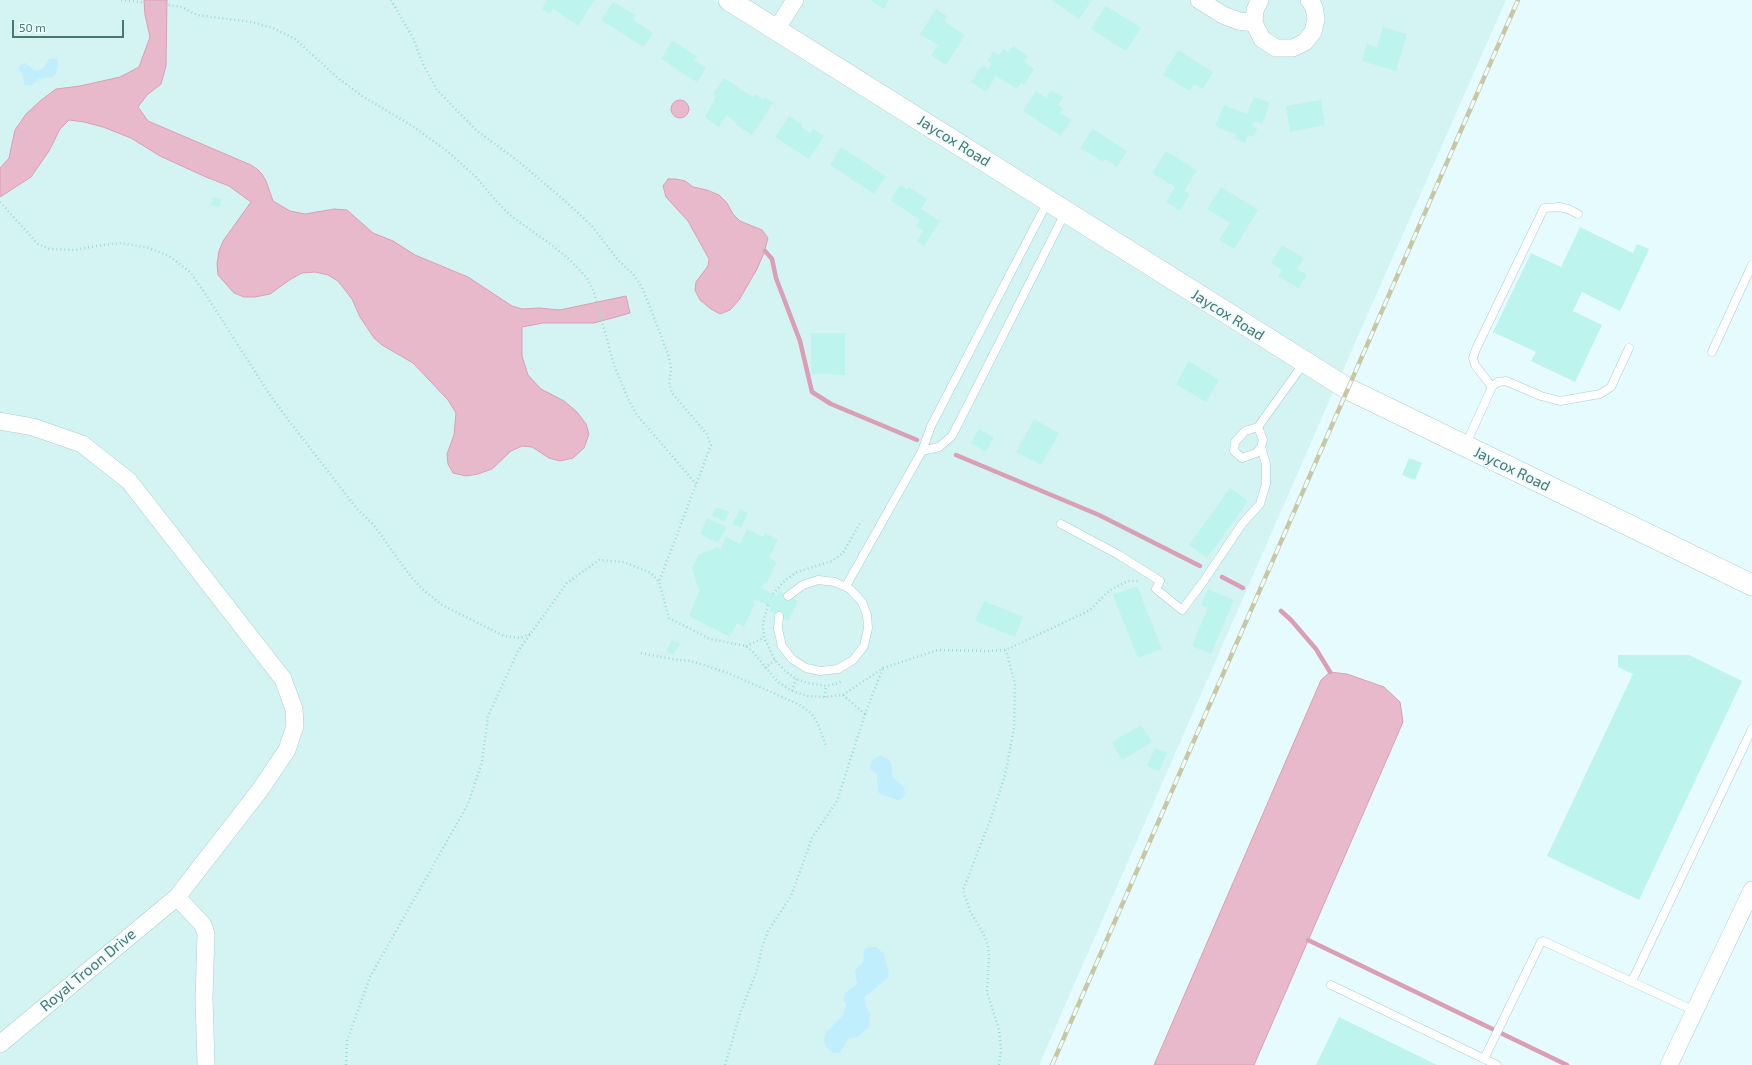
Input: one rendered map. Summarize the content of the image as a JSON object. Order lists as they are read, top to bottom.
{
  "streets": {
    "street": ["Jaycox Road", "Royal Troon Drive"]
  },
  "scale_bar": "50 m"
}
